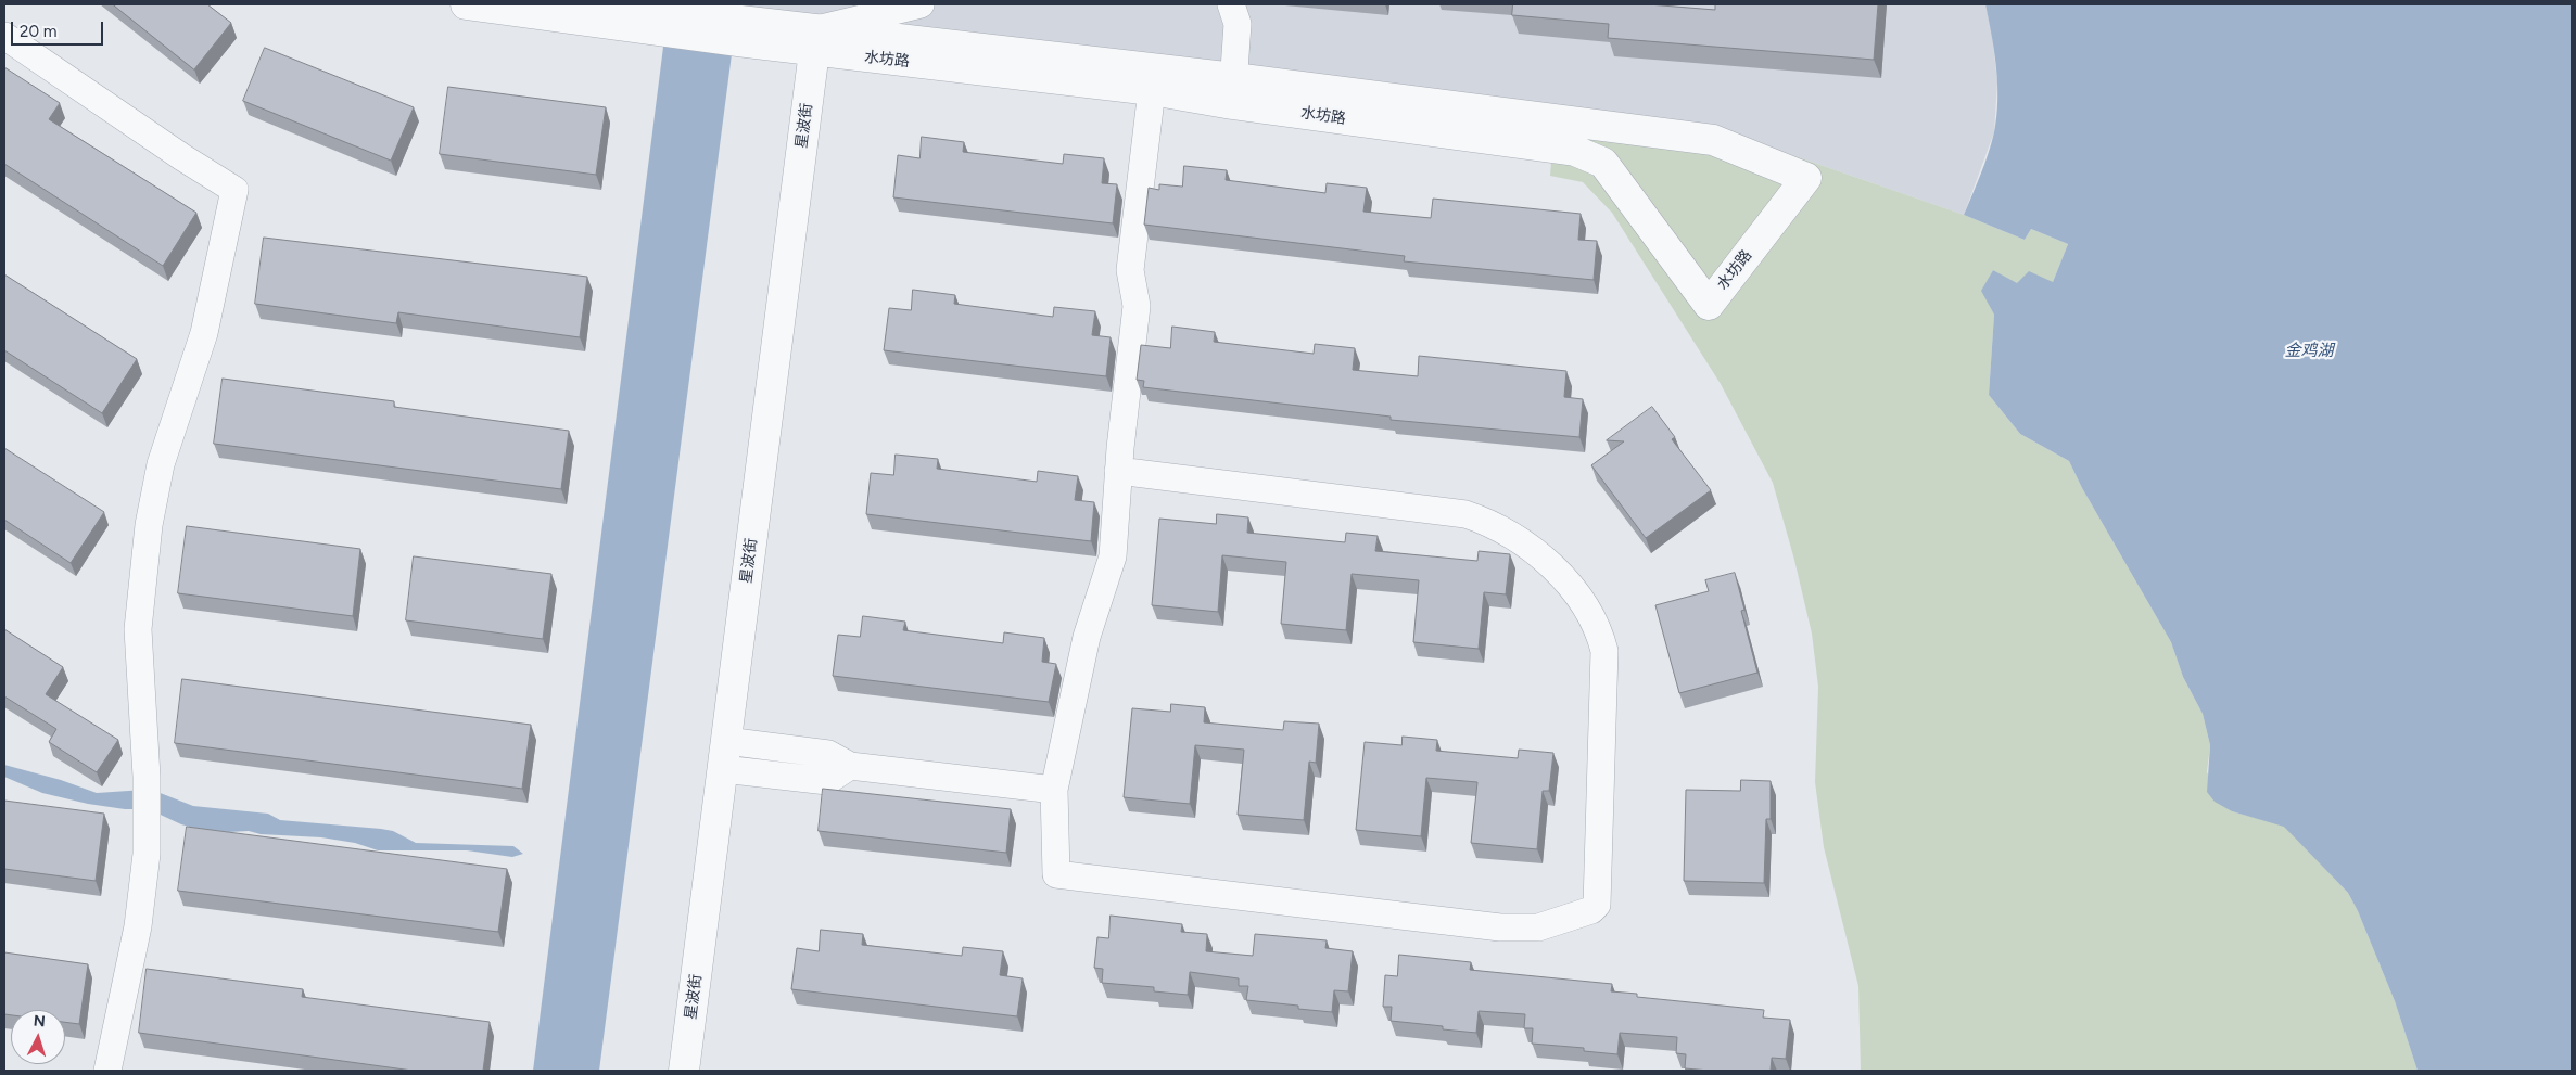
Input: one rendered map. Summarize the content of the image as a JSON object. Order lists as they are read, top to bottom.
{
  "streets": {
    "street": ["水坊路", "星波街"]
  },
  "crossings": [
    ["水坊路", "星波街"]
  ],
  "water": ["金鸡湖"],
  "scale_bar": "20 m",
  "north": "top"
}
